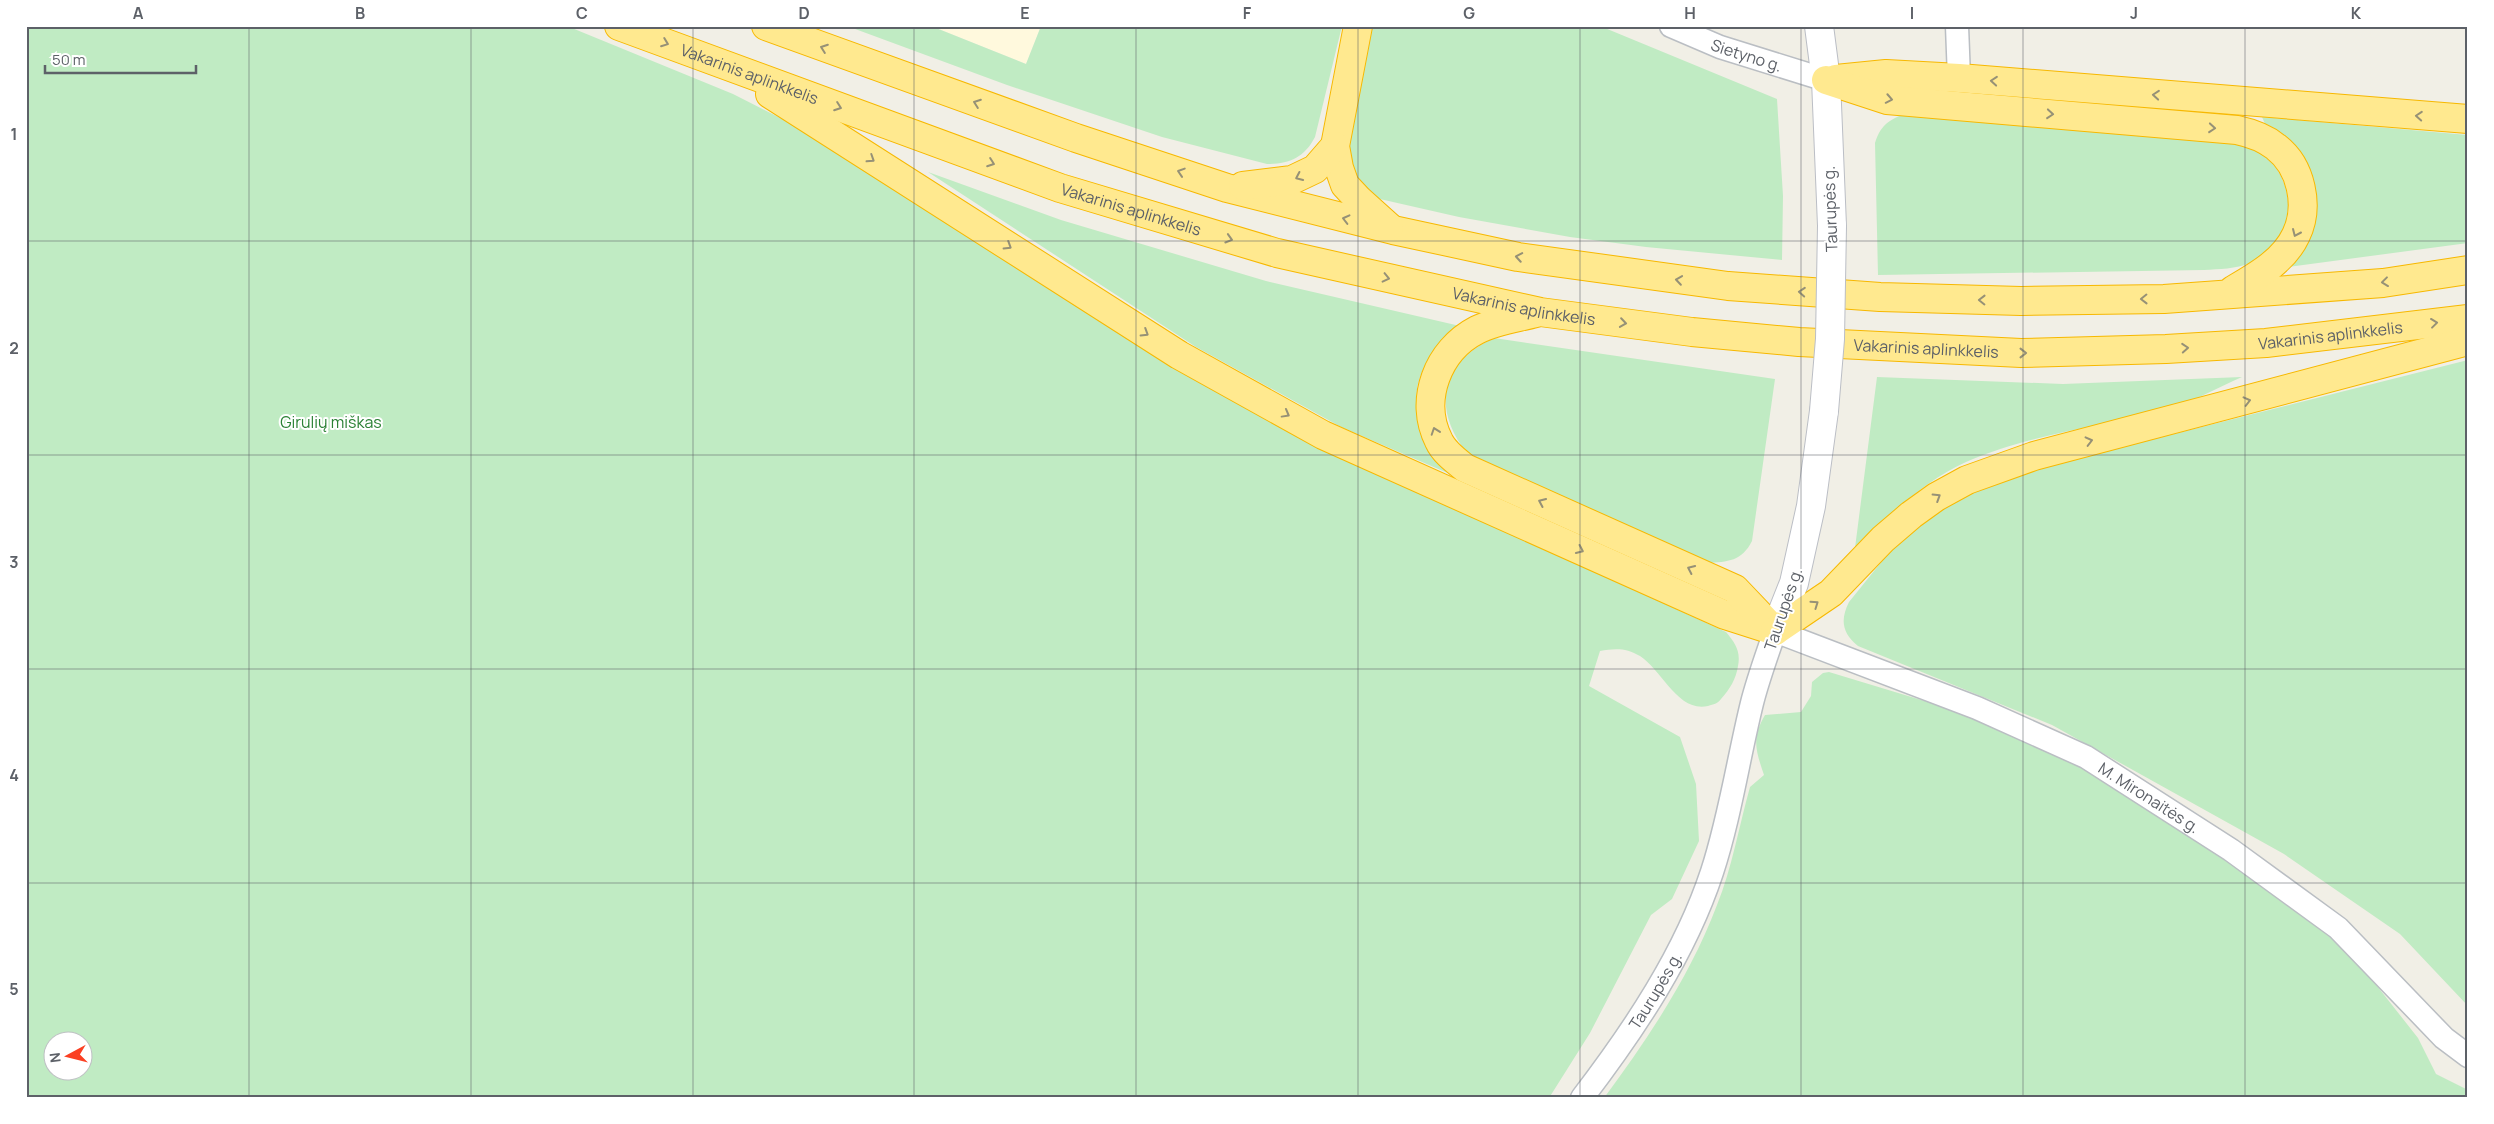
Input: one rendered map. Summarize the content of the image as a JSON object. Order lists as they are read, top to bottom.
{
  "streets": {
    "highway": ["Vakarinis aplinkkelis"],
    "main road": ["Taurupės g."],
    "street": ["Sietyno g.", "M. Mironaitės g."]
  },
  "crossings": [
    ["Sietyno g.", "Taurupės g."],
    ["Taurupės g.", "M. Mironaitės g."]
  ],
  "parks": ["Girulių miškas"],
  "scale_bar": "50 m",
  "north": "left",
  "grid": {
    "columns": [
      "A",
      "B",
      "C",
      "D",
      "E",
      "F",
      "G",
      "H",
      "I",
      "J",
      "K"
    ],
    "rows": [
      "1",
      "2",
      "3",
      "4",
      "5"
    ]
  }
}
